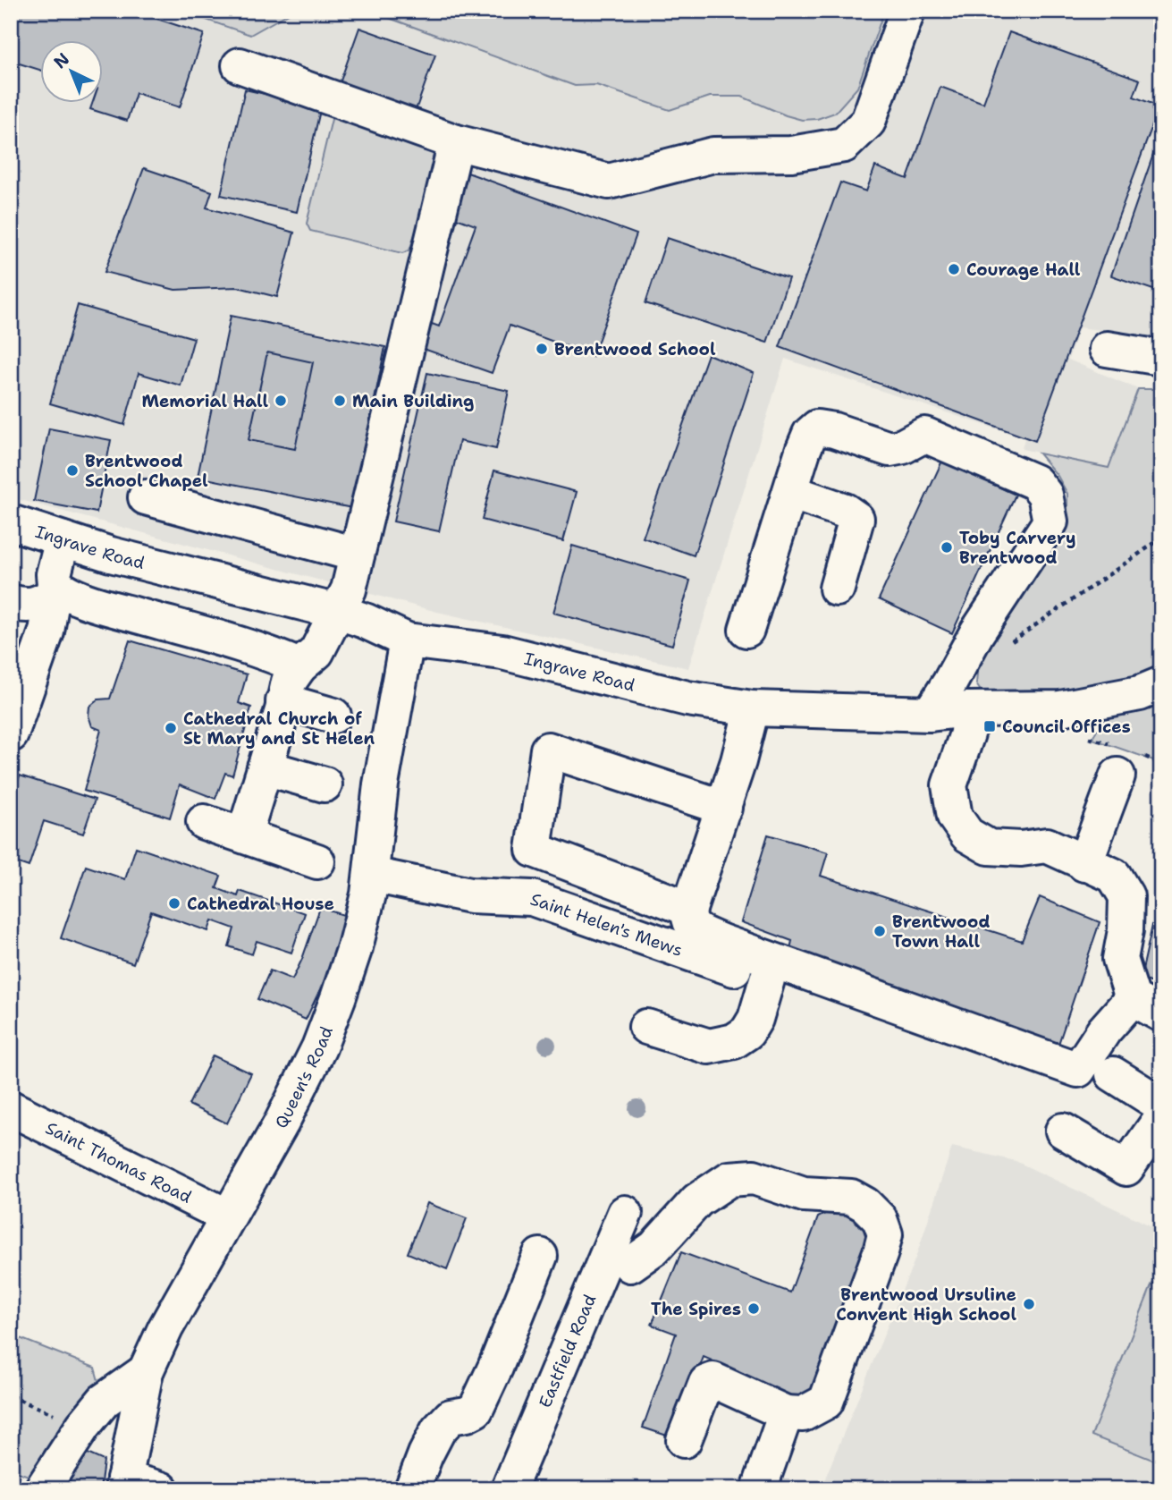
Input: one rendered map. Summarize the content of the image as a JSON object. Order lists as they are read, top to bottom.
{
  "streets": {
    "street": [
      "Ingrave Road",
      "Saint Helen's Mews",
      "Queen's Road",
      "Saint Thomas Road",
      "Eastfield Road"
    ]
  },
  "crossings": [
    ["Ingrave Road", "Queen's Road"],
    ["Saint Helen's Mews", "Queen's Road"],
    ["Queen's Road", "Saint Thomas Road"]
  ],
  "places": {
    "other": [
      "Courage Hall",
      "Brentwood School",
      "Memorial Hall",
      "Main Building",
      "Brentwood School Chapel",
      "Toby Carvery Brentwood",
      "Cathedral Church of St Mary and St Helen",
      "Cathedral House",
      "Brentwood Town Hall",
      "Brentwood Ursuline Convent High School",
      "The Spires"
    ],
    "transit": ["Council Offices"]
  },
  "north": "top left"
}
